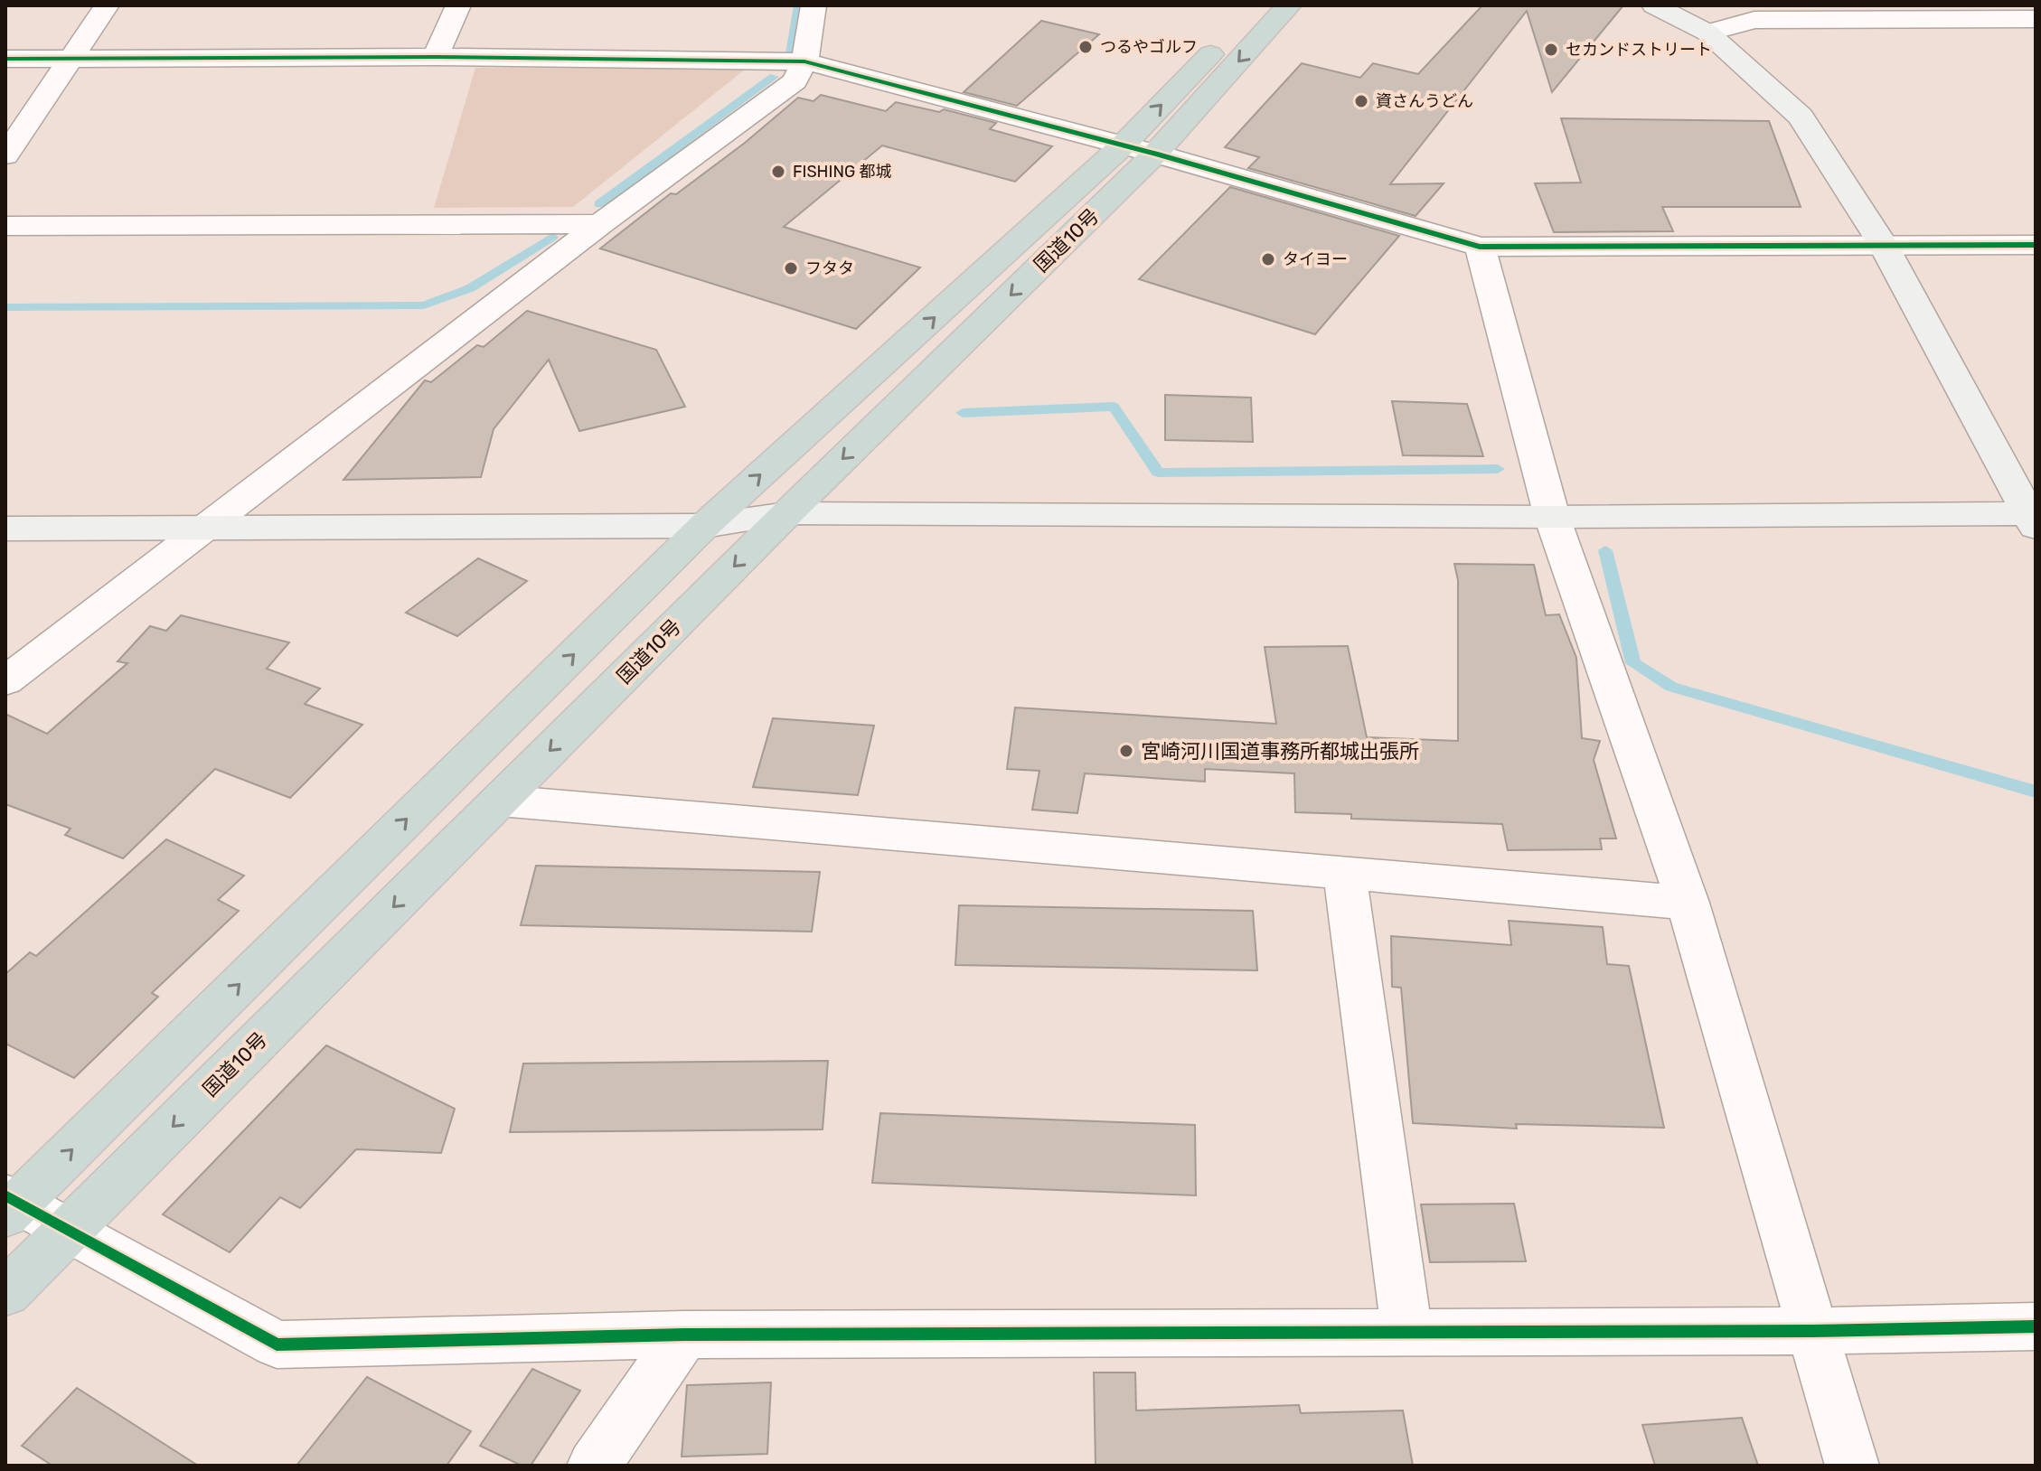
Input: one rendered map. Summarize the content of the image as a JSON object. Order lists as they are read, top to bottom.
{
  "streets": {
    "highway": ["国道10号"]
  },
  "places": [
    "つるやゴルフ",
    "セカンドストリート",
    "資さんうどん",
    "FISHING 都城",
    "タイヨー",
    "フタタ",
    "宮崎河川国道事務所都城出張所"
  ]
}
